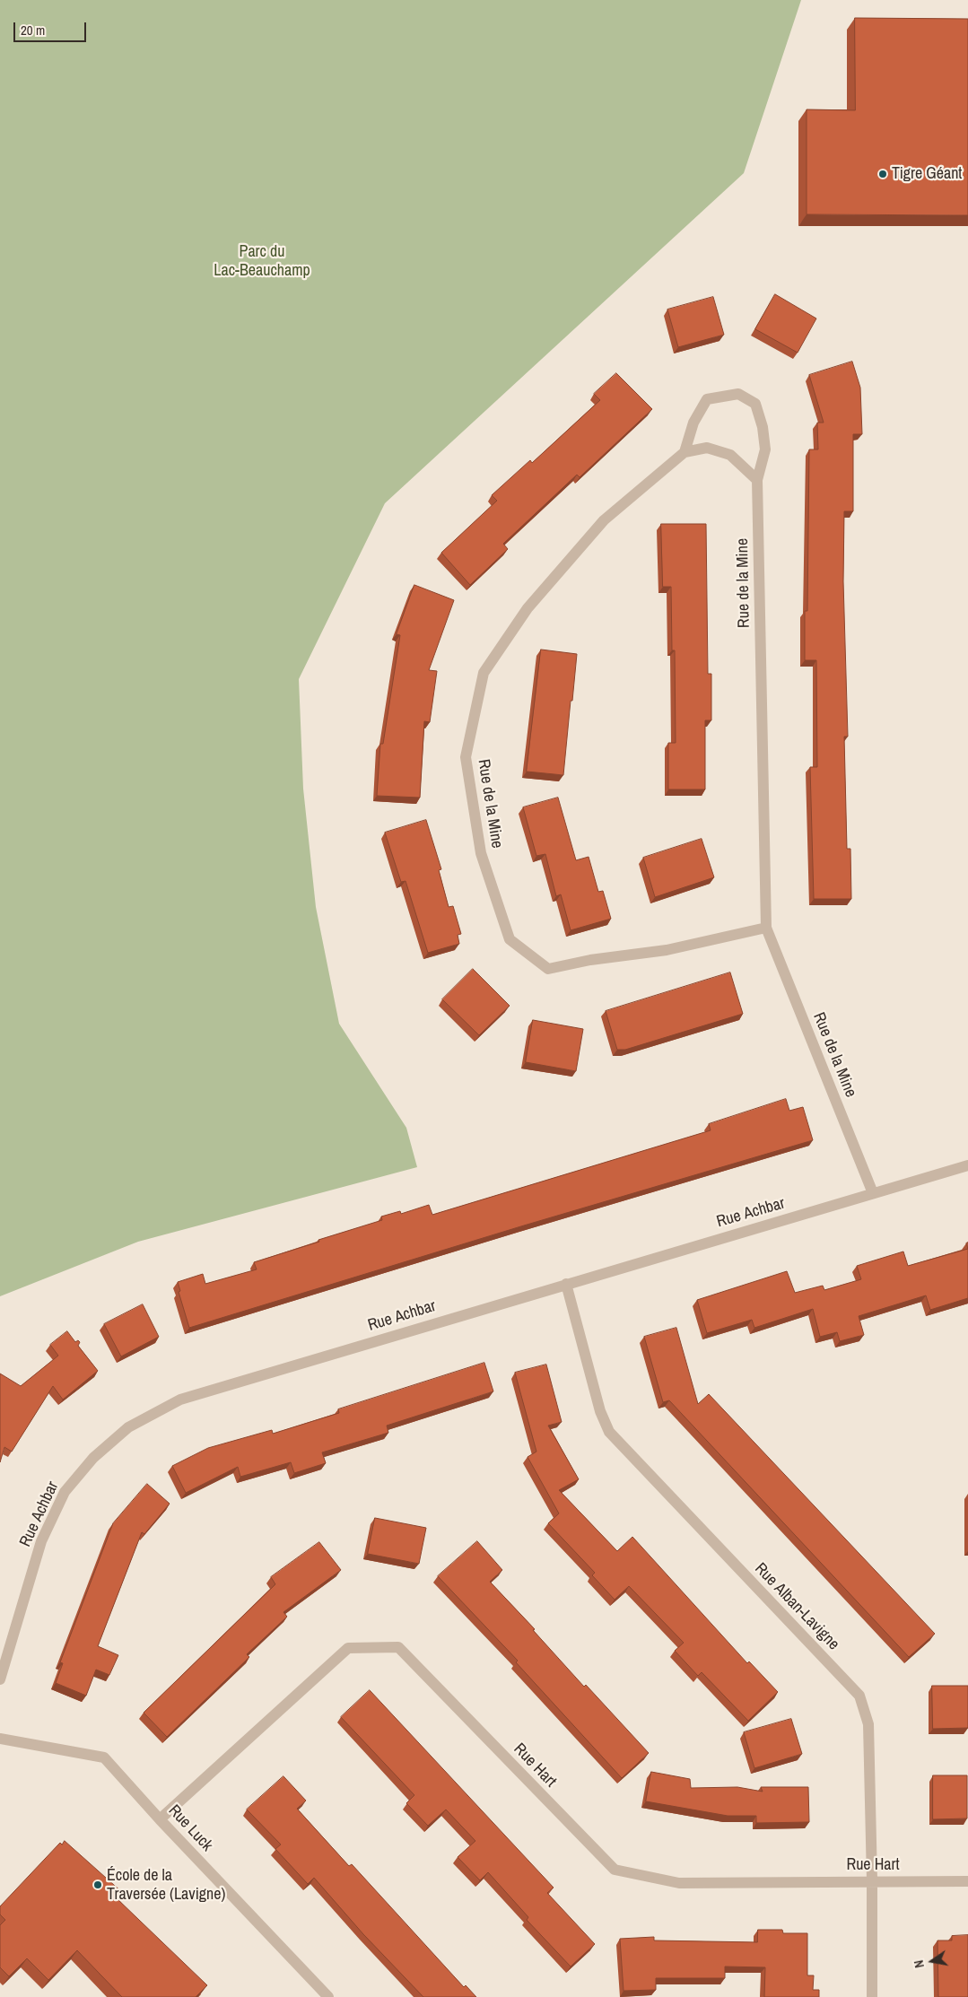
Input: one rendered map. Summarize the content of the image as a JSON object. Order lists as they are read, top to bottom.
{
  "streets": {
    "street": [
      "Rue de la Mine",
      "Rue Achbar",
      "Rue Alban-Lavigne",
      "Rue Hart",
      "Rue Luck"
    ]
  },
  "crossings": [
    ["Rue de la Mine", "Rue Achbar"],
    ["Rue Achbar", "Rue Alban-Lavigne"],
    ["Rue Alban-Lavigne", "Rue Hart"],
    ["Rue Hart", "Rue Luck"]
  ],
  "parks": ["Parc du Lac-Beauchamp"],
  "places": ["Tigre Géant", "École de la Traversée (Lavigne)"],
  "scale_bar": "20 m",
  "north": "left"
}
